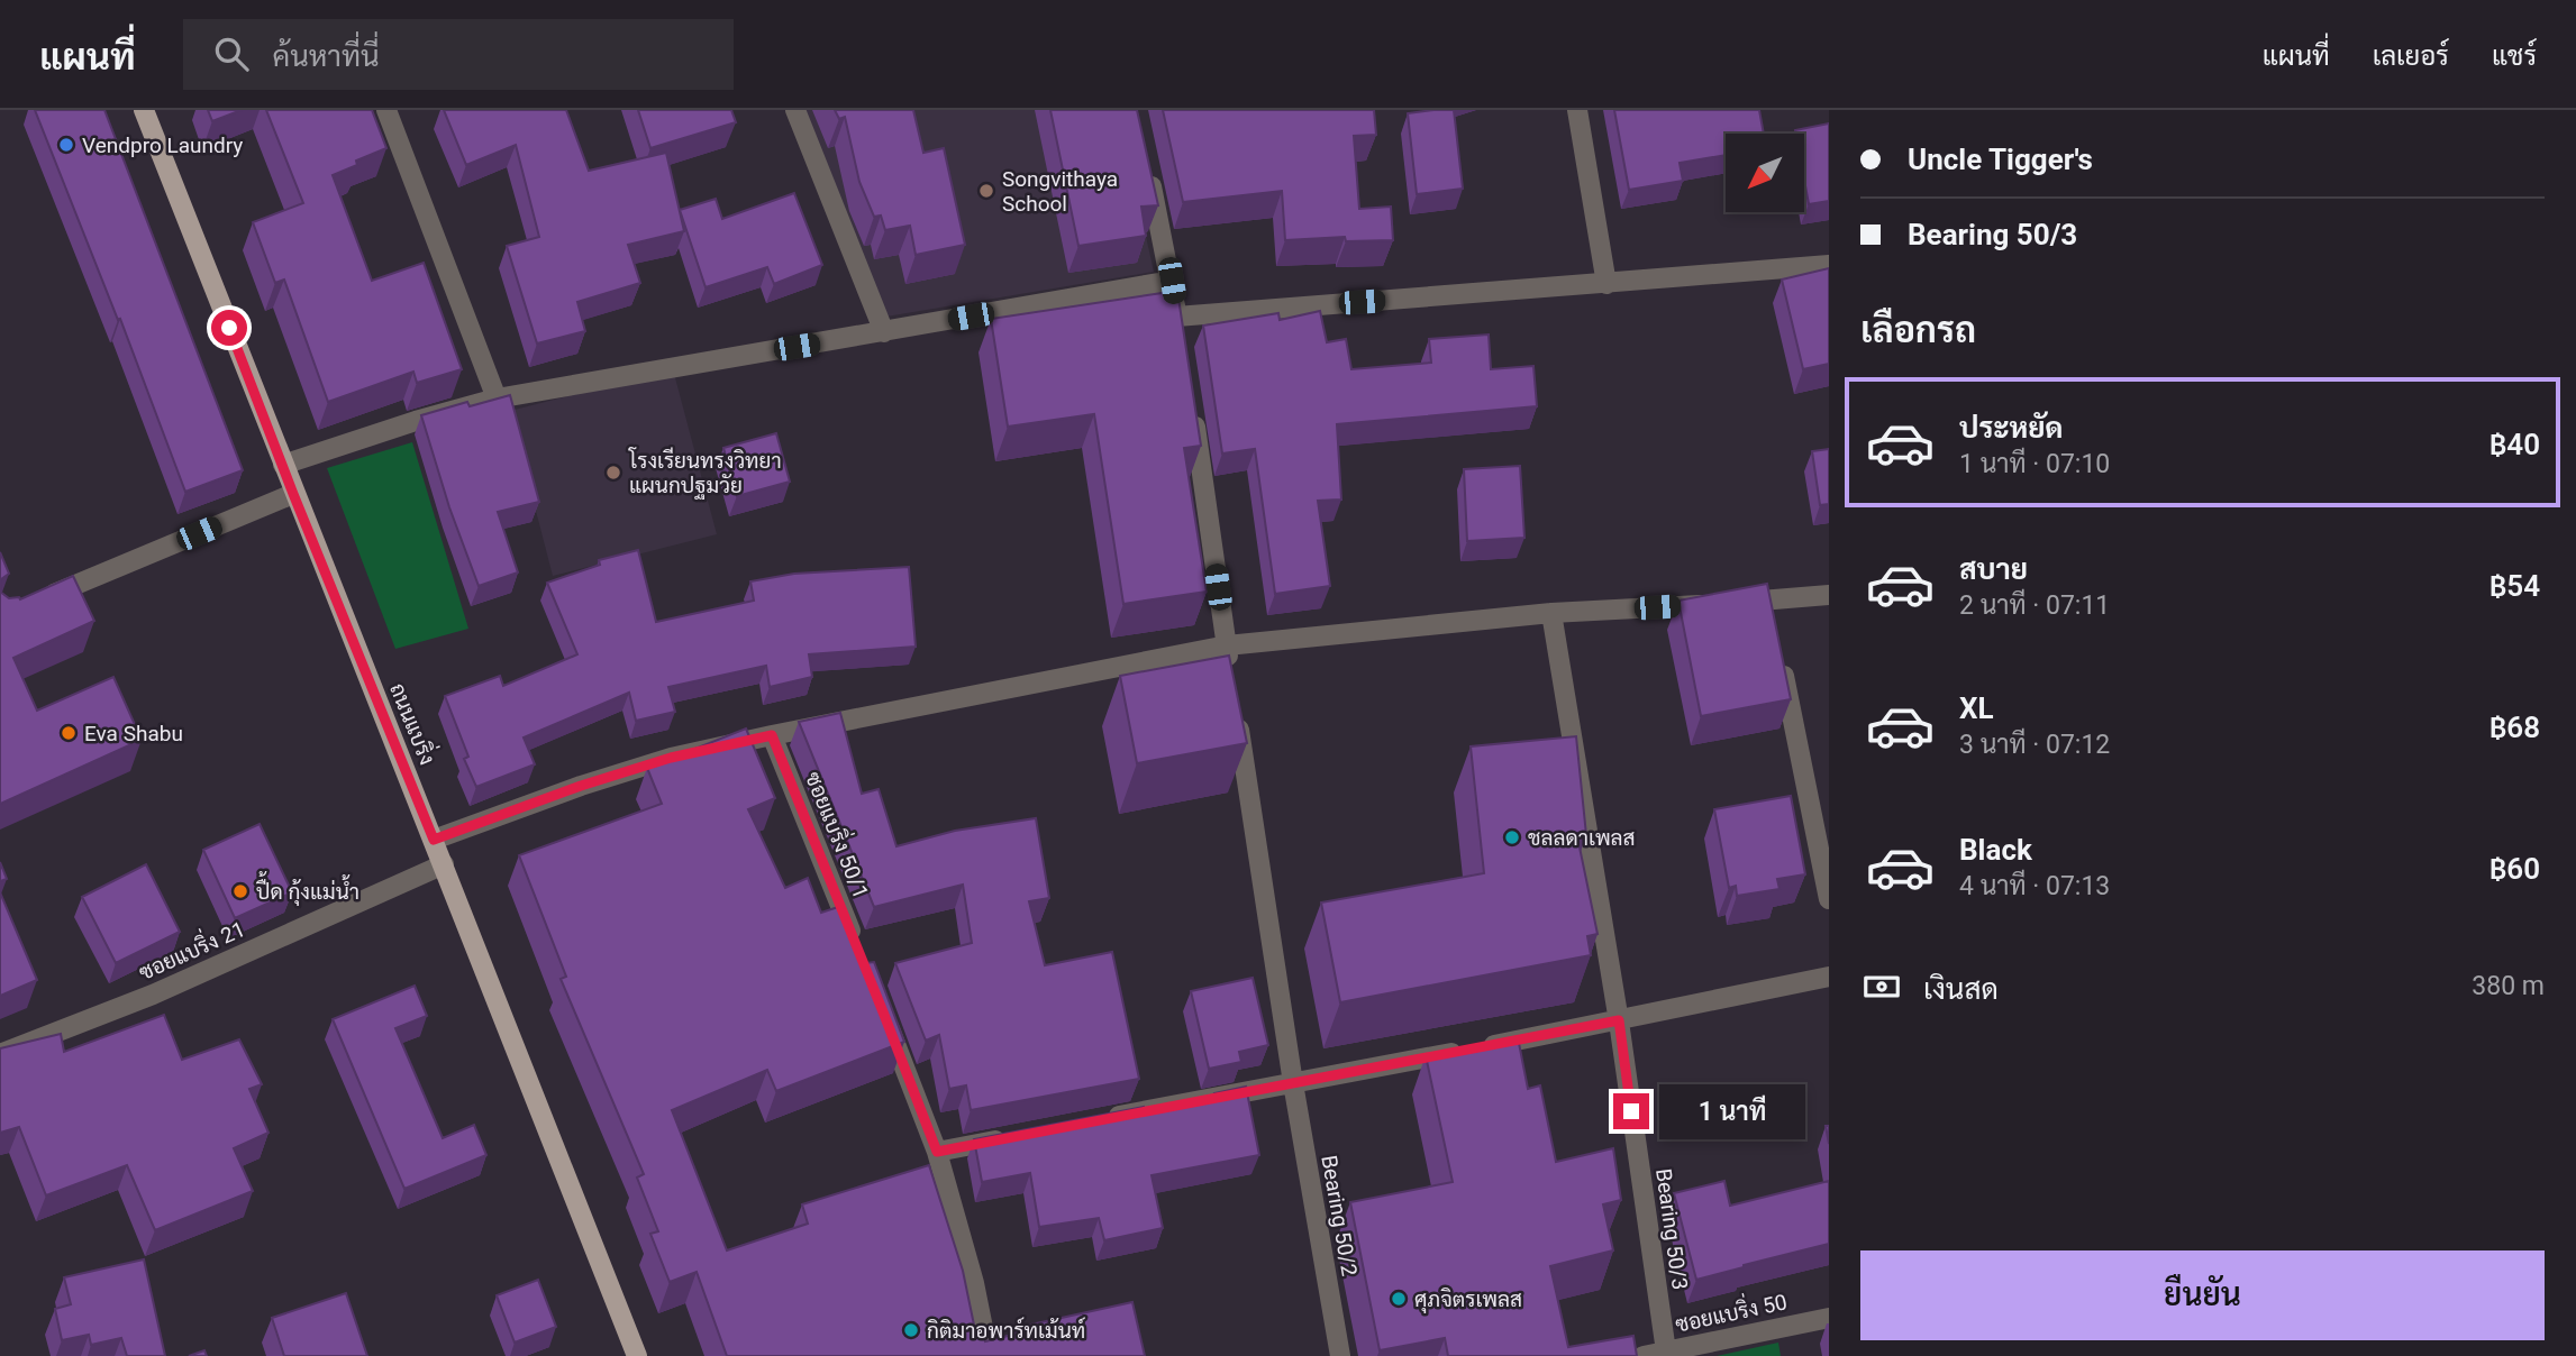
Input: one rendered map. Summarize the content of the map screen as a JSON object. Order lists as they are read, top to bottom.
{
  "streets": {
    "main road": ["ถนนแบริ่ง"],
    "street": [
      "ซอยแบริ่ง 50/1",
      "ซอยแบริ่ง 21",
      "Bearing 50/2",
      "Bearing 50/3",
      "ซอยแบริ่ง 50"
    ]
  },
  "crossings": [
    ["ถนนแบริ่ง", "ซอยแบริ่ง 21"],
    ["Bearing 50/3", "ซอยแบริ่ง 50"]
  ],
  "places": [
    "Vendpro Laundry",
    "Songvithaya School",
    "โรงเรียนทรงวิทยา แผนกปฐมวัย",
    "Eva Shabu",
    "ชลลดาเพลส",
    "ปื้ด กุ้งแม่น้ำ",
    "ศุภจิตรเพลส",
    "กิติมาอพาร์ทเม้นท์"
  ],
  "north": "bottom left",
  "page": {
    "header": "แผนที่",
    "search": "ค้นหาที่นี่",
    "nav": ["แผนที่", "เลเยอร์", "แชร์"],
    "banner": ["Uncle Tigger's", "Bearing 50/3"],
    "heading": "เลือกรถ",
    "list": [
      {
        "name": "ประหยัด",
        "note": "1 นาที · 07:10",
        "value": "฿40"
      },
      {
        "name": "สบาย",
        "note": "2 นาที · 07:11",
        "value": "฿54"
      },
      {
        "name": "XL",
        "note": "3 นาที · 07:12",
        "value": "฿68"
      },
      {
        "name": "Black",
        "note": "4 นาที · 07:13",
        "value": "฿60"
      }
    ],
    "pay": ["เงินสด", "380 m"],
    "bubble": "1 นาที",
    "buttons": "ยืนยัน"
  }
}
